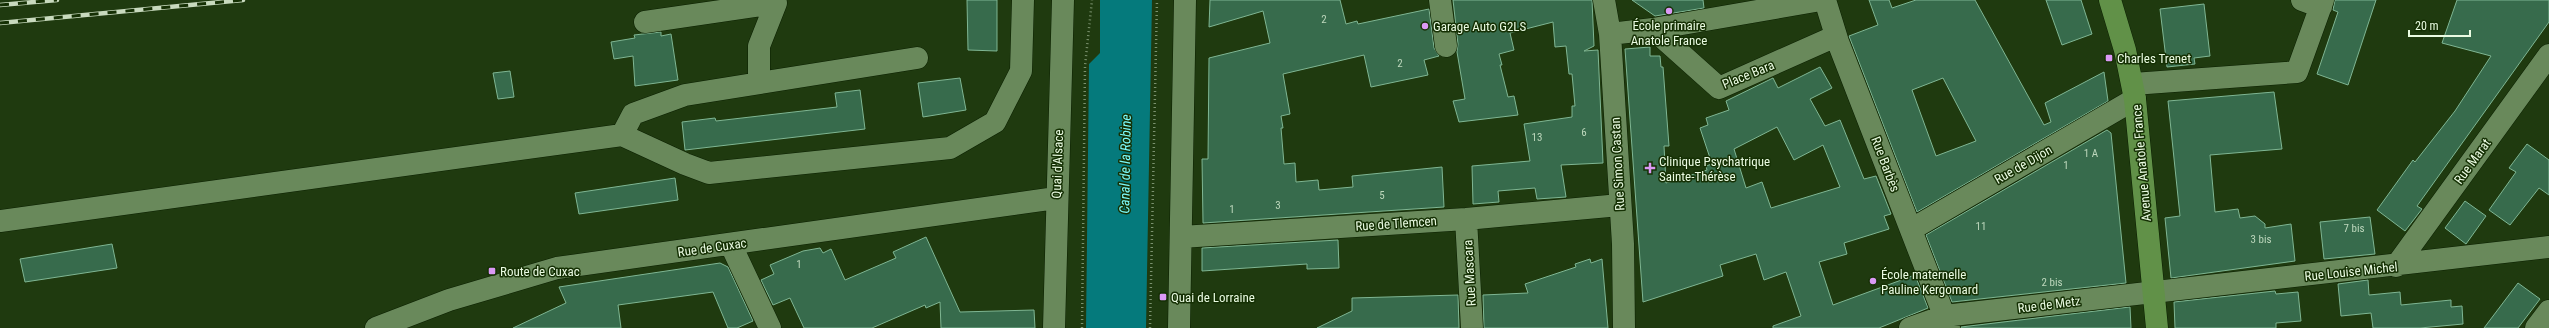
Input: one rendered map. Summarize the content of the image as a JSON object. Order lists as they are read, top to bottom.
{
  "streets": {
    "main road": ["Avenue Anatole France"],
    "street": [
      "Place Bara",
      "Rue Marat",
      "Quai d'Alsace",
      "Rue Simon Castan",
      "Rue Barbès",
      "Rue de Dijon",
      "Rue de Tlemcen",
      "Rue de Cuxac",
      "Rue Louise Michel",
      "Rue Mascara",
      "Rue de Metz"
    ]
  },
  "crossings": [
    ["Place Bara", "Rue Barbès"],
    ["Rue Marat", "Rue Louise Michel"],
    ["Avenue Anatole France", "Rue de Dijon"],
    ["Avenue Anatole France", "Rue Louise Michel"],
    ["Avenue Anatole France", "Rue de Metz"],
    ["Quai d'Alsace", "Rue de Cuxac"],
    ["Rue Barbès", "Rue de Dijon"],
    ["Rue Barbès", "Rue de Metz"],
    ["Rue de Tlemcen", "Rue Mascara"],
    ["Rue Louise Michel", "Rue de Metz"]
  ],
  "water": ["Canal de la Robine"],
  "places": {
    "other": ["École primaire Anatole France", "Garage Auto G2LS", "École maternelle Pauline Kergomard"],
    "transit": ["Charles Trenet", "Route de Cuxac", "Quai de Lorraine"],
    "health": ["Clinique Psychatrique Sainte-Thérèse"]
  },
  "house_numbers": [
    "2",
    "2",
    "6",
    "13",
    "1 A",
    "1",
    "5",
    "3",
    "1",
    "11",
    "7 bis",
    "3 bis",
    "1",
    "2 bis"
  ],
  "scale_bar": "20 m"
}
